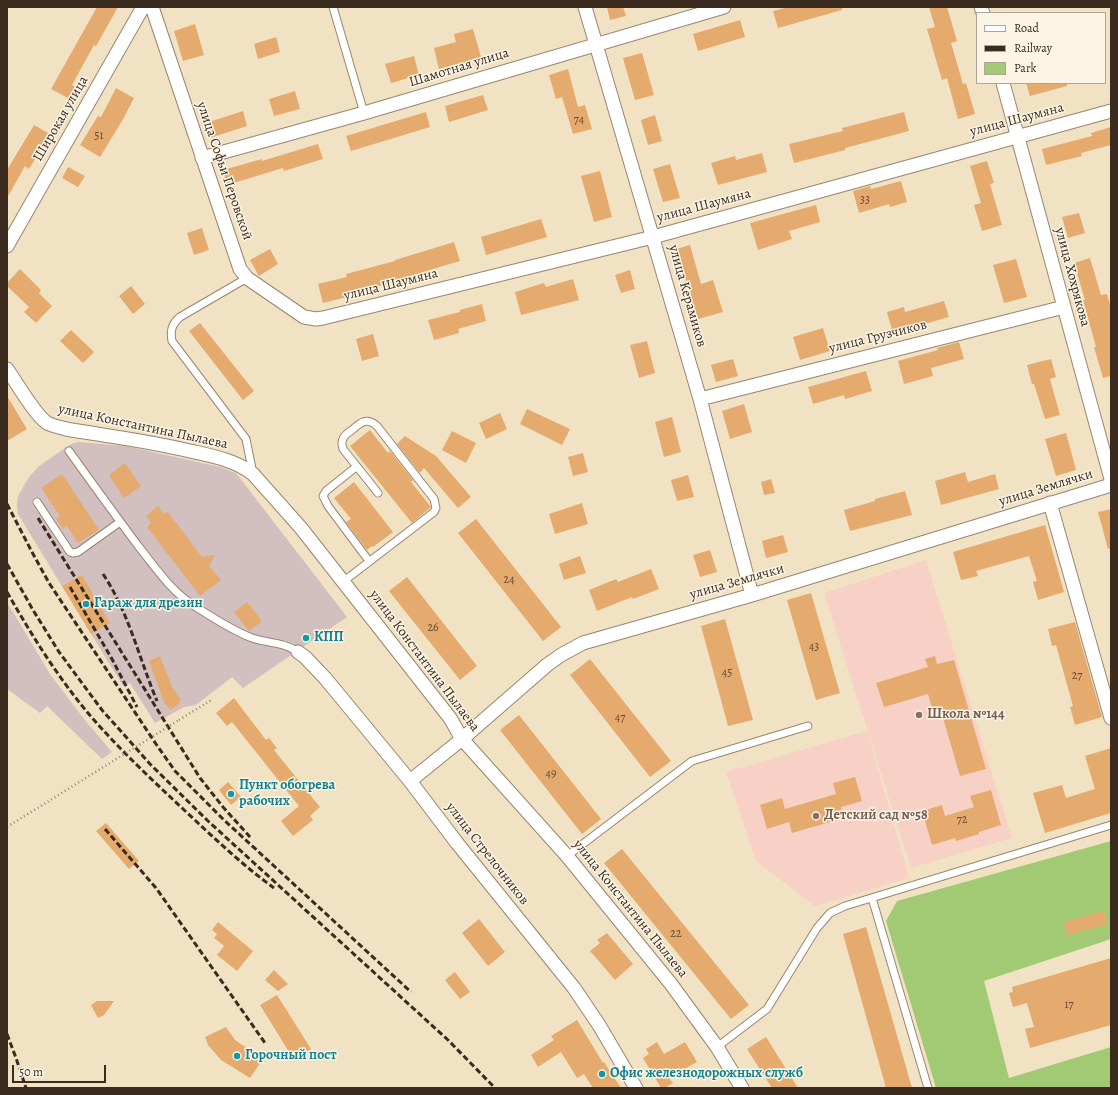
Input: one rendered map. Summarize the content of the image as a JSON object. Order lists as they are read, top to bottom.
{
  "streets": {
    "street": [
      "Шамотная улица",
      "Широкая улица",
      "улица Шаумяна",
      "улица Софьи Перовской",
      "улица Хохрякова",
      "улица Керамиков",
      "улица Грузчиков",
      "улица Константина Пылаева",
      "улица Землячки",
      "улица Стрелочников"
    ]
  },
  "crossings": [
    ["Шамотная улица", "улица Софьи Перовской"],
    ["Шамотная улица", "улица Керамиков"],
    ["улица Шаумяна", "улица Софьи Перовской"],
    ["улица Шаумяна", "улица Хохрякова"],
    ["улица Шаумяна", "улица Керамиков"],
    ["улица Хохрякова", "улица Грузчиков"],
    ["улица Керамиков", "улица Грузчиков"],
    ["улица Керамиков", "улица Землячки"],
    ["улица Константина Пылаева", "улица Землячки"],
    ["улица Землячки", "улица Стрелочников"]
  ],
  "places": [
    "Гараж для дрезин",
    "КПП",
    "Школа №144",
    "Пункт обогрева рабочих",
    "Детский сад №58",
    "Горочный пост",
    "Офис железнодорожных служб"
  ],
  "house_numbers": [
    "74",
    "51",
    "33",
    "24",
    "26",
    "43",
    "45",
    "27",
    "47",
    "49",
    "72",
    "22",
    "17"
  ],
  "legend": ["Road", "Railway", "Park"],
  "scale_bar": "50 m"
}
